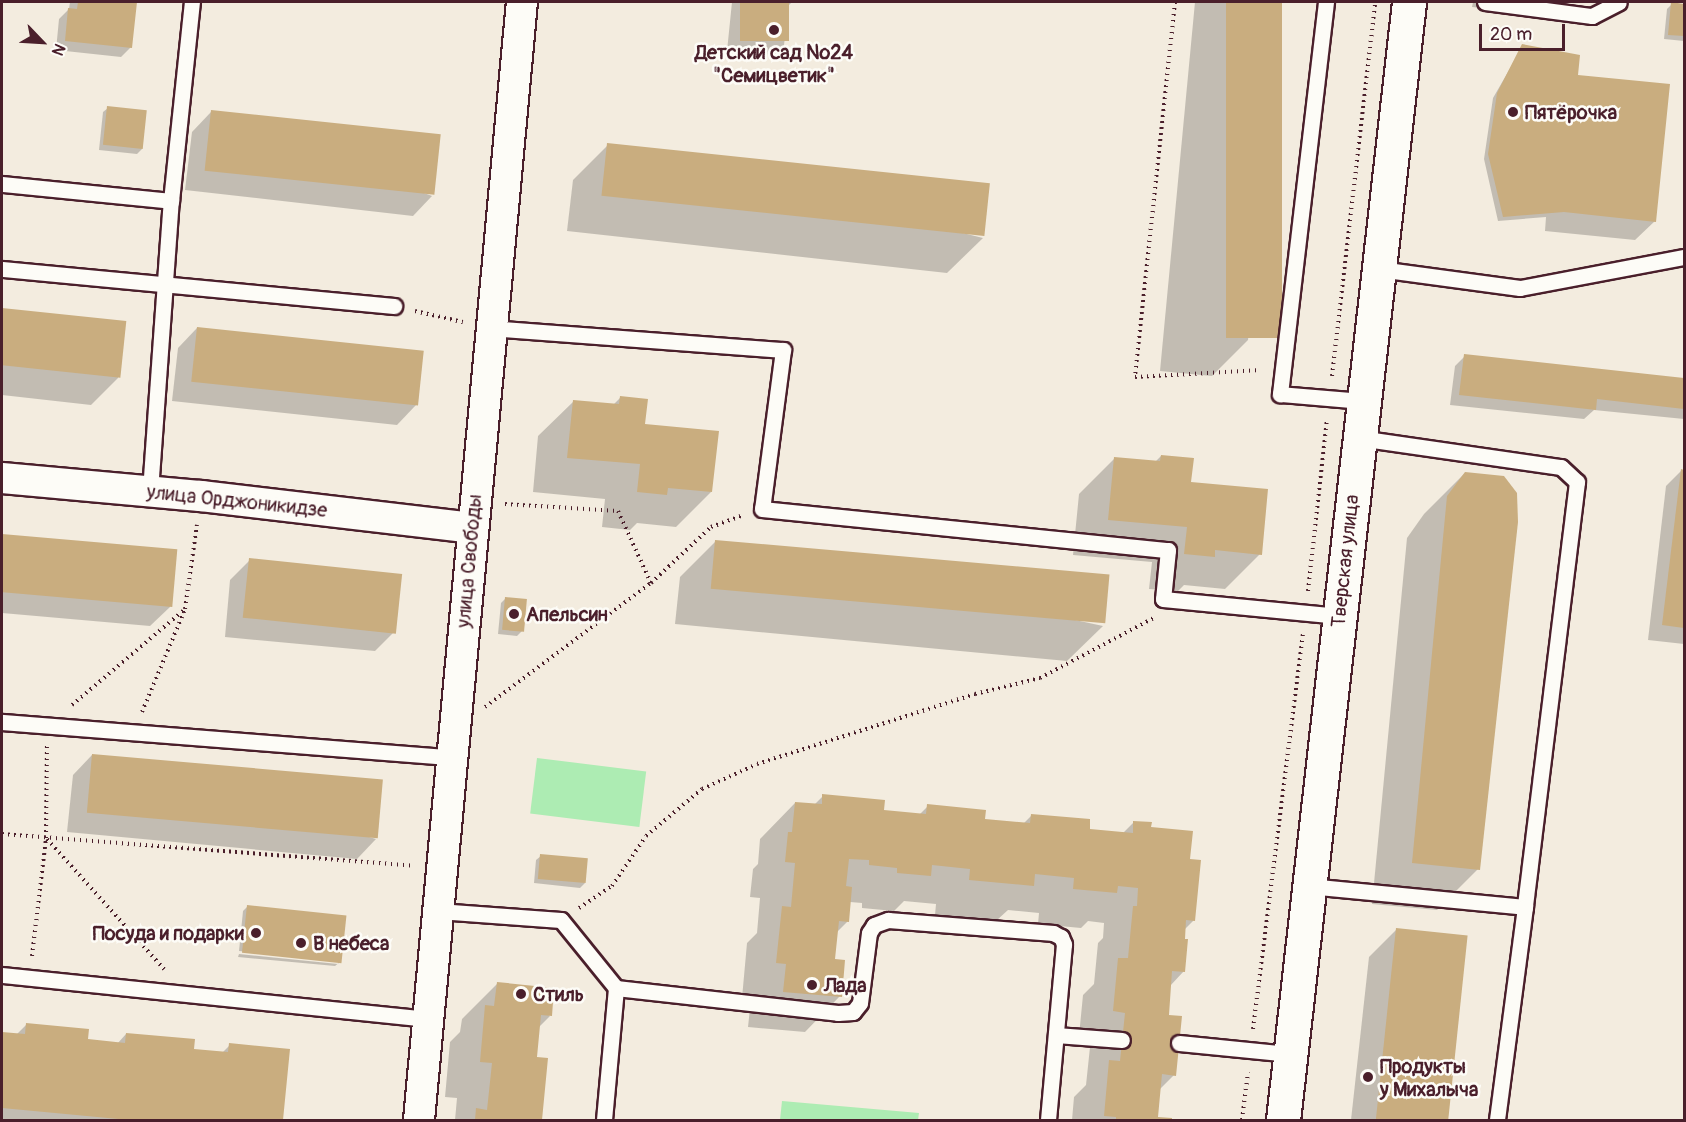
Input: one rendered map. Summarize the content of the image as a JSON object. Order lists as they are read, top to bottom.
{
  "streets": {
    "main road": ["Тверская улица"],
    "street": ["улица Орджоникидзе", "улица Свободы"]
  },
  "crossings": [
    ["улица Орджоникидзе", "улица Свободы"]
  ],
  "places": [
    "Детский сад №24 \"Семицветик\"",
    "Пятёрочка",
    "Апельсин",
    "Посуда и подарки",
    "В небеса",
    "Лада",
    "Стиль",
    "Продукты у Михалыча"
  ],
  "scale_bar": "20 m",
  "north": "bottom right"
}
